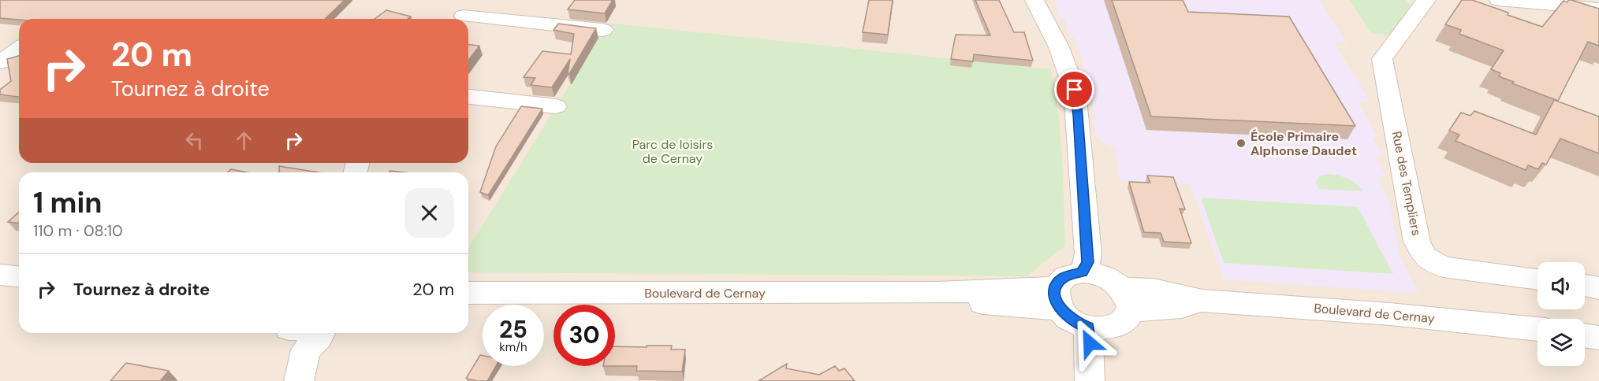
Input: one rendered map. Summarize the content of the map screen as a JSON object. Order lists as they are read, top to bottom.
{
  "streets": {
    "street": ["Rue des Templiers", "Boulevard de Cernay"]
  },
  "parks": ["Parc de loisirs de Cernay"],
  "places": ["École Primaire Alphonse Daudet"],
  "page": {
    "turn": ["20 m", "Tournez à droite"],
    "heading": ["1 min", "110 m · 08:10"],
    "list": [
      {
        "name": "Tournez à droite",
        "value": "20 m"
      }
    ],
    "speed": "25 km/h",
    "limit": "30"
  }
}
